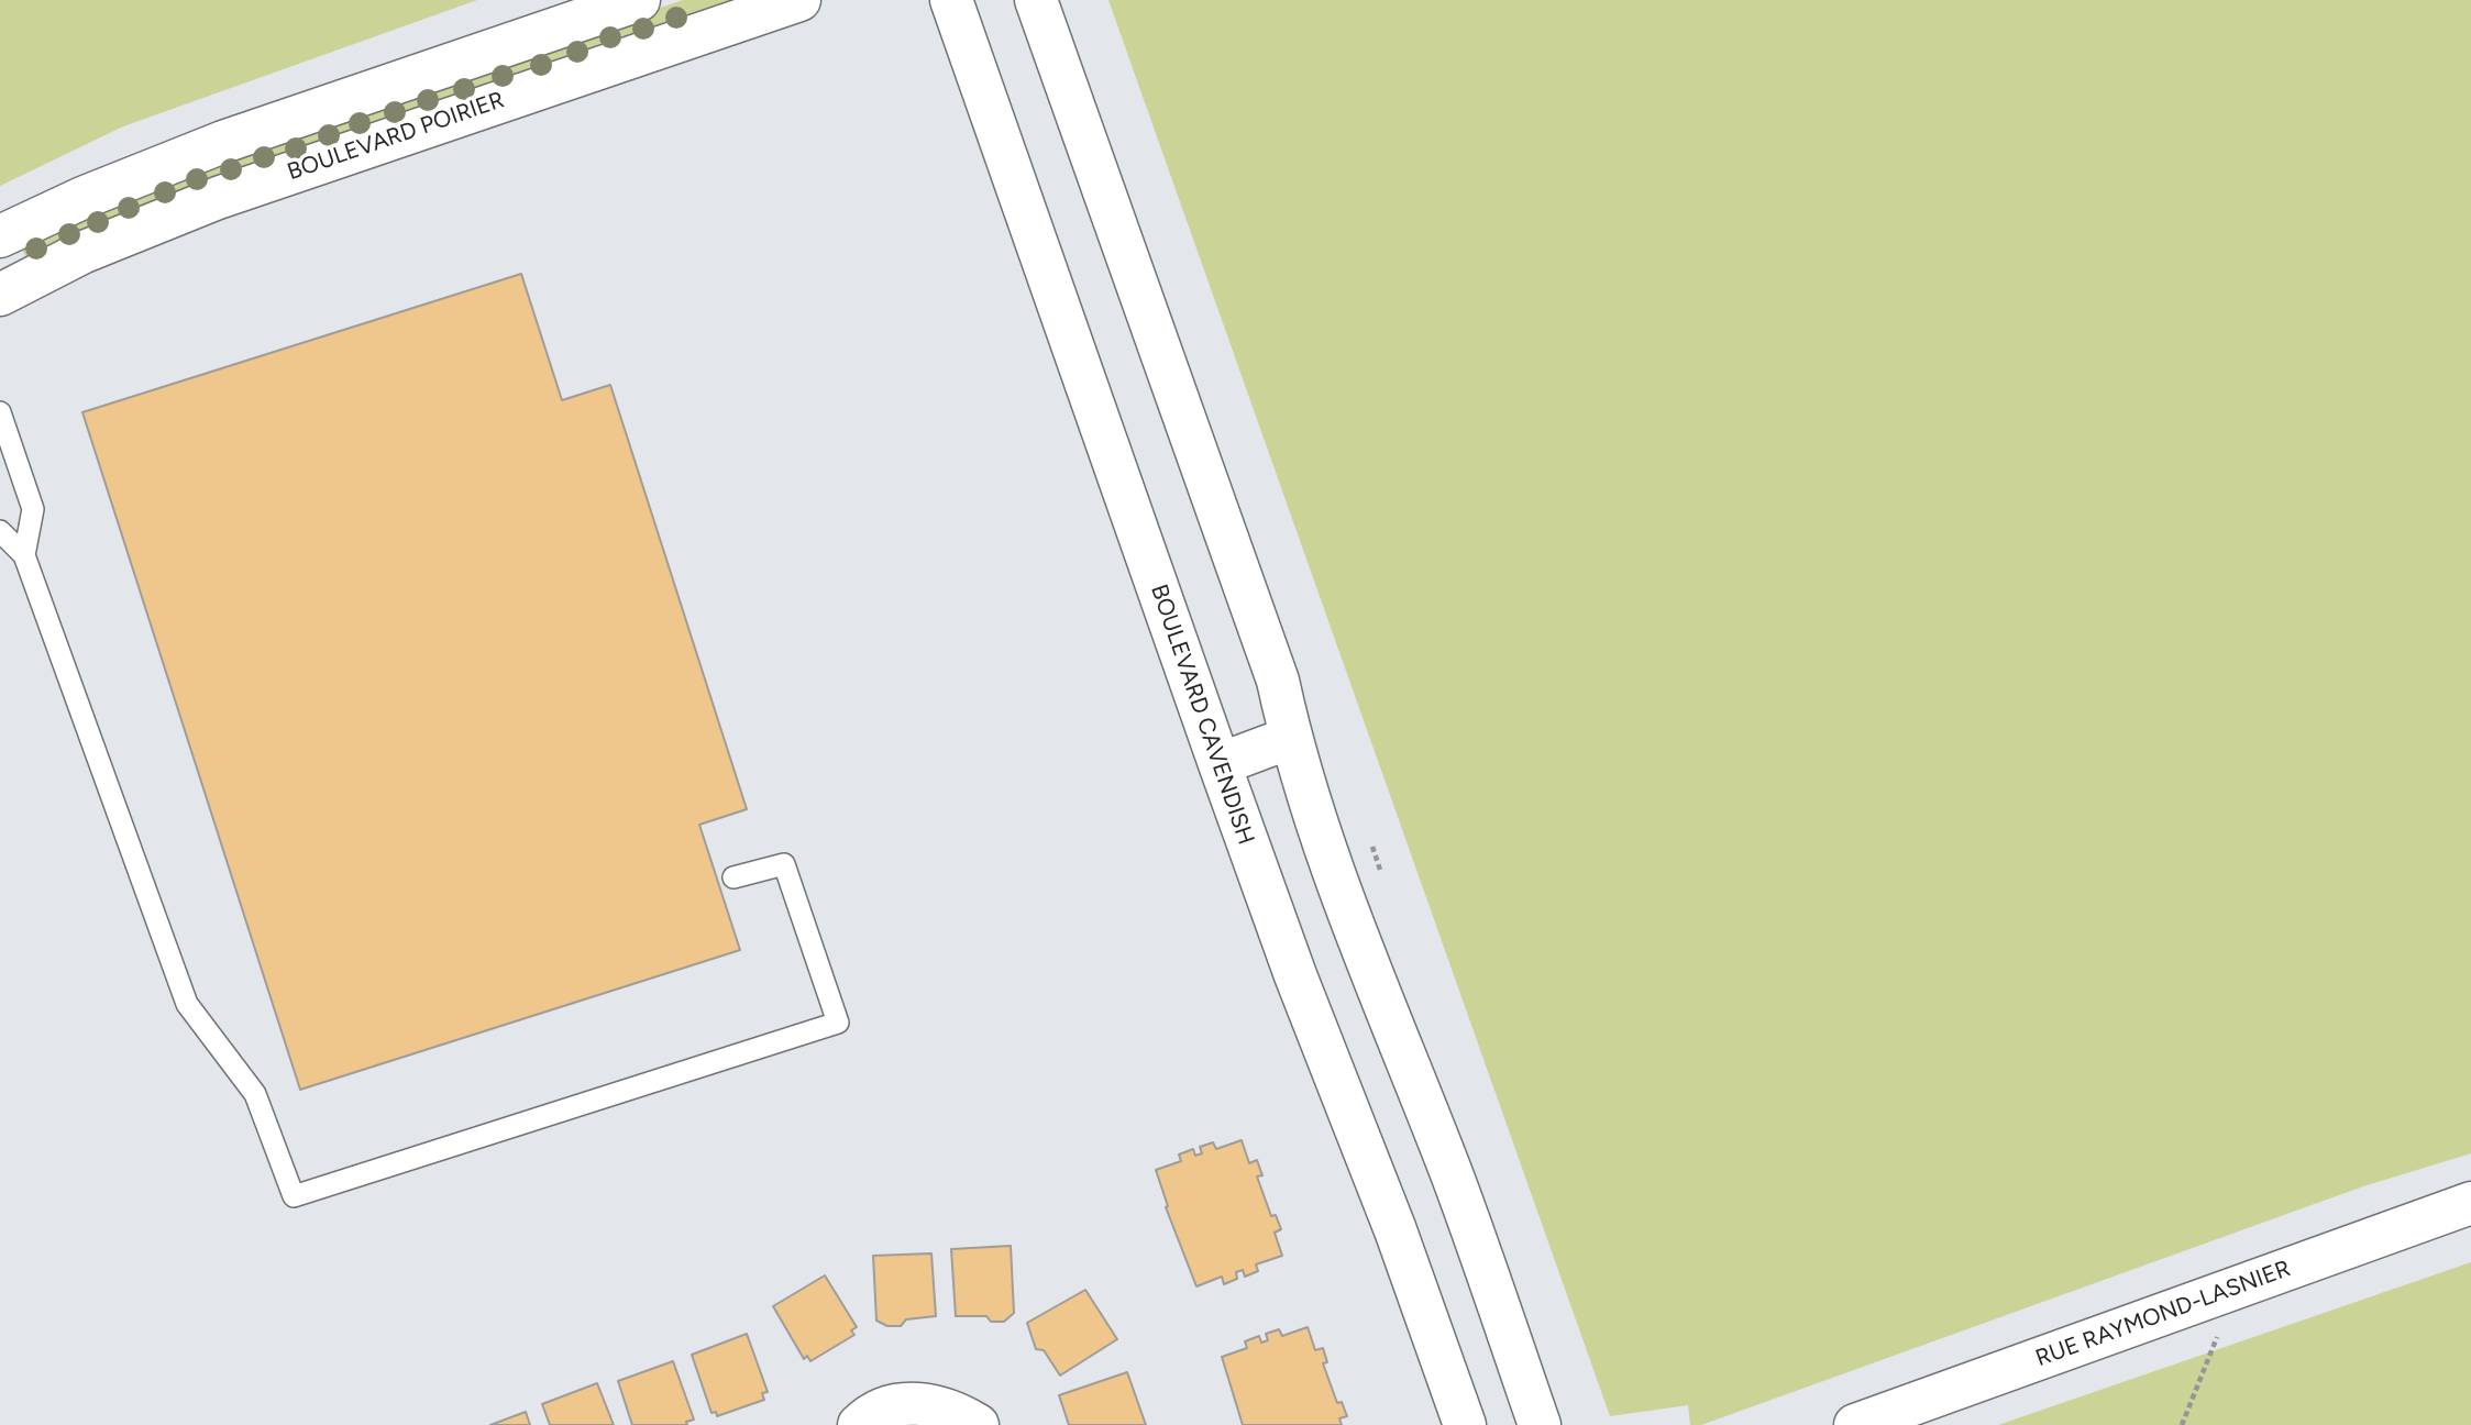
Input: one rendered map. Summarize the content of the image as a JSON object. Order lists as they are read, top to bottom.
{
  "streets": {
    "main road": ["BOULEVARD POIRIER", "BOULEVARD CAVENDISH", "RUE RAYMOND-LASNIER"]
  }
}
